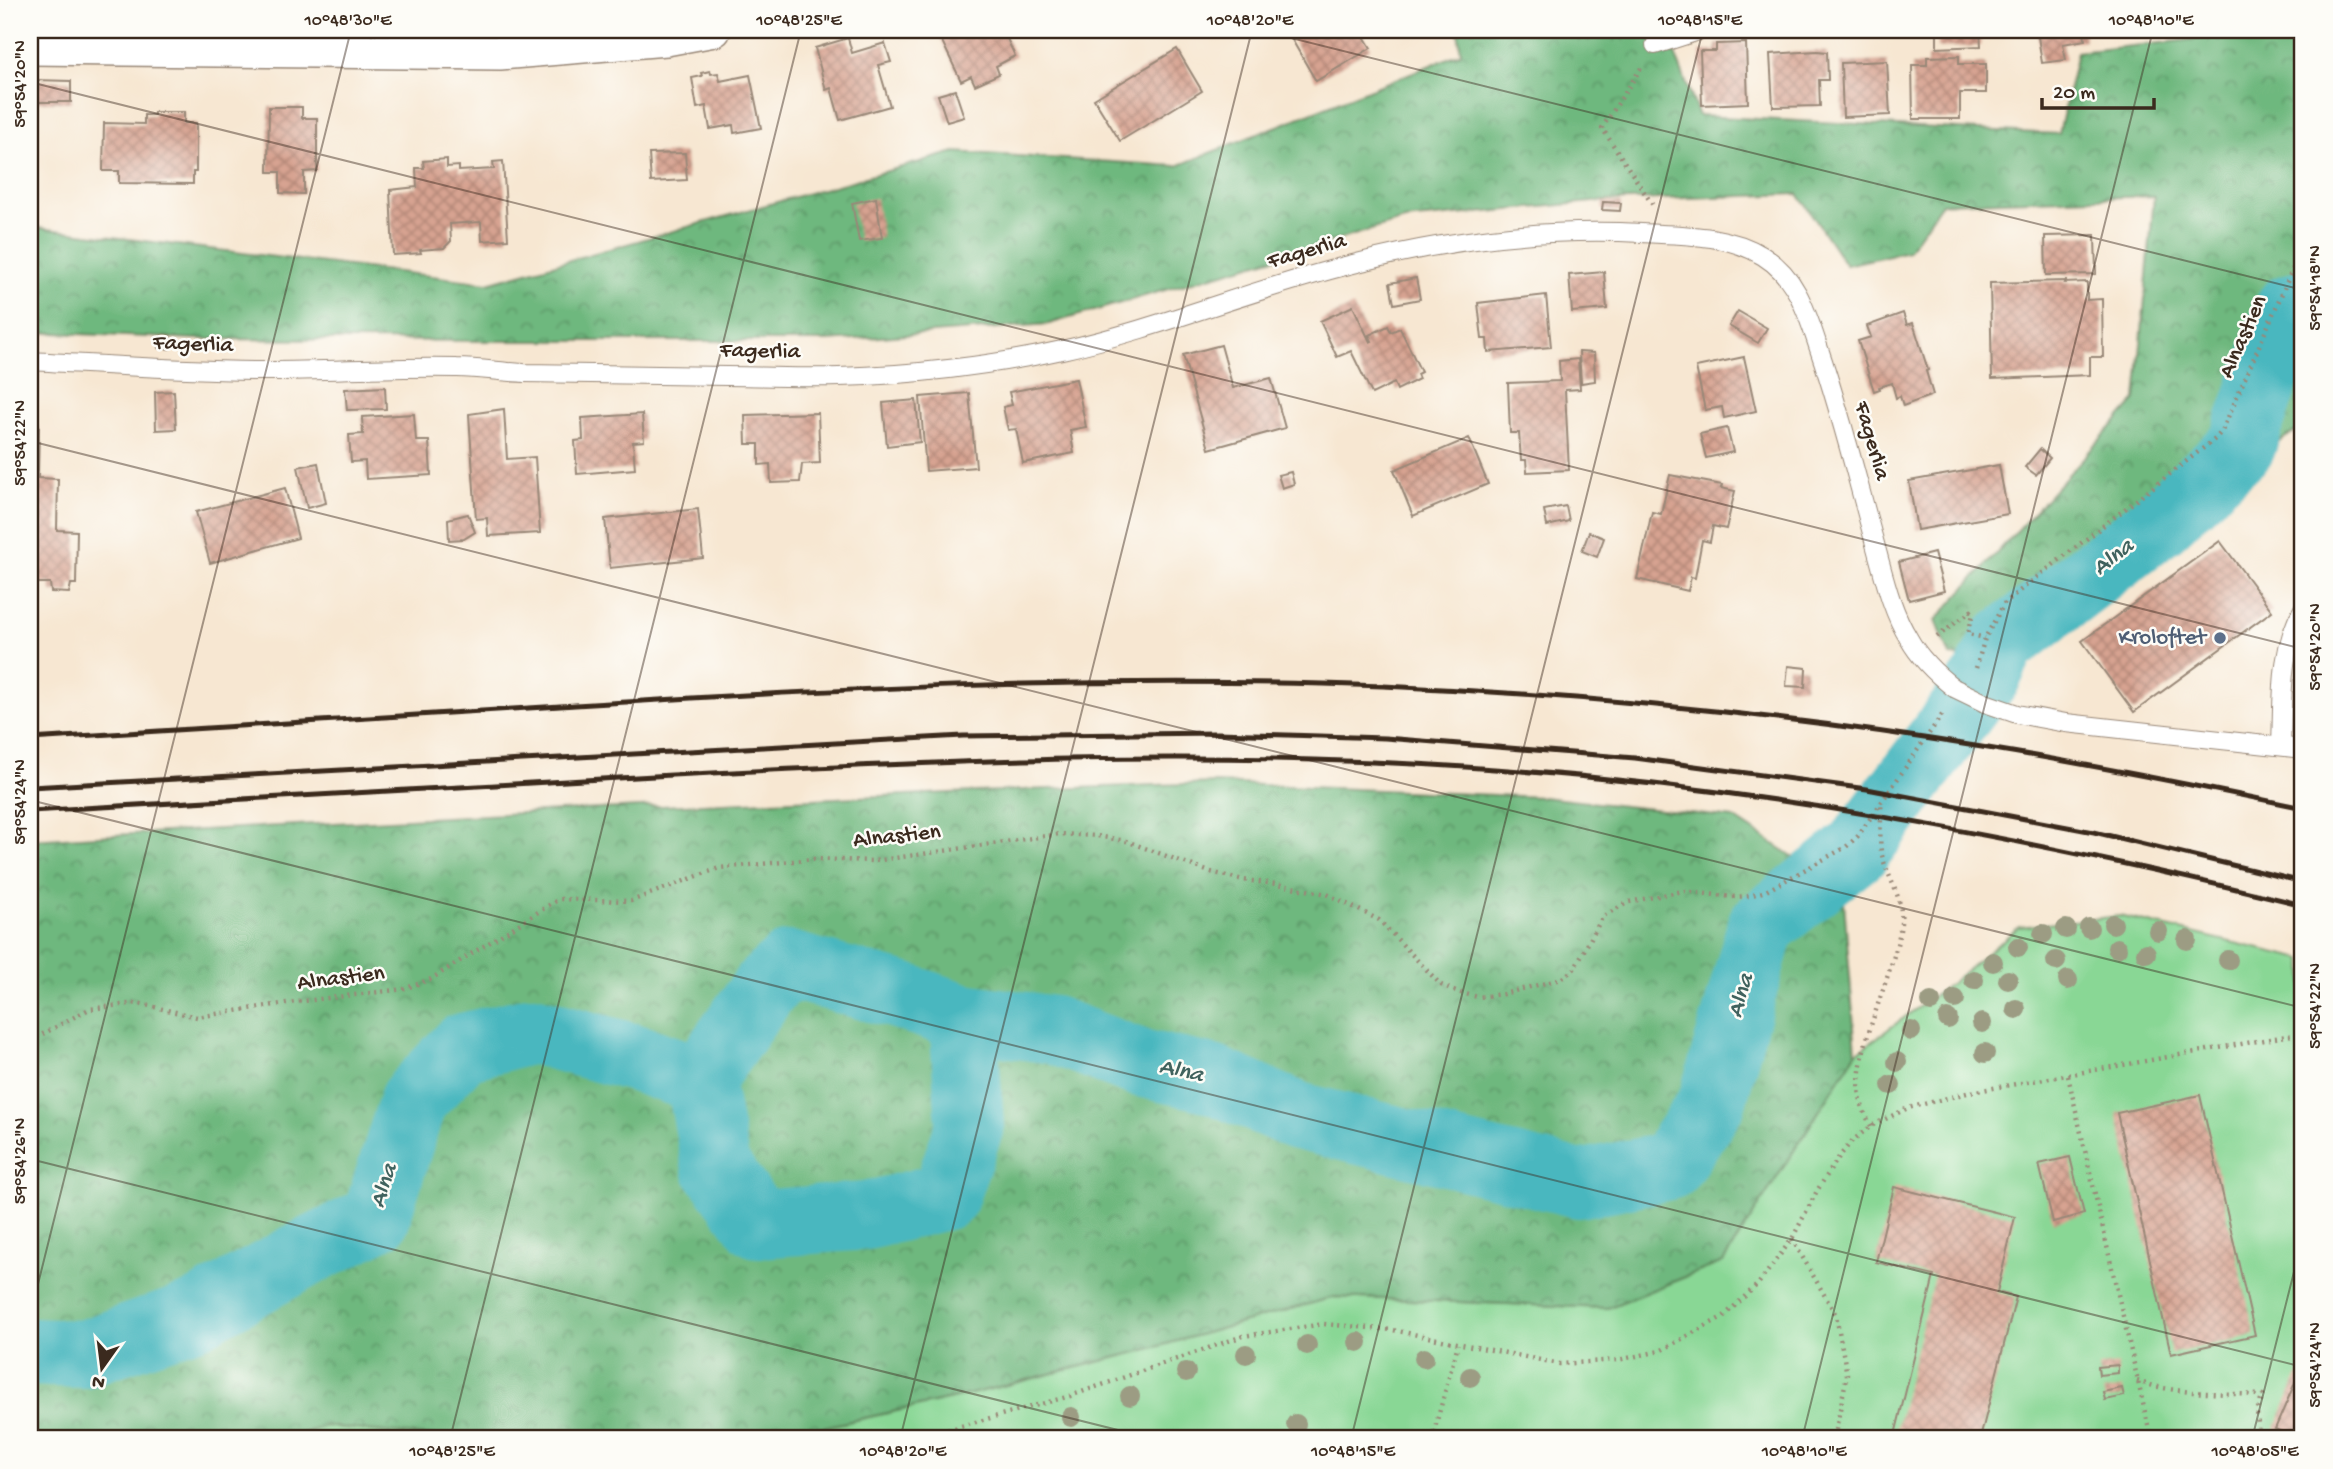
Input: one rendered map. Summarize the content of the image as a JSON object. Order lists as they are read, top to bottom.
{
  "streets": {
    "lane": ["Fagerlia"],
    "path": ["Alnastien"]
  },
  "water": ["Alna"],
  "places": ["Kroloftet"],
  "scale_bar": "20 m",
  "north": "bottom",
  "coordinates": [
    "10°48'30\"E",
    "10°48'25\"E",
    "10°48'20\"E",
    "10°48'15\"E",
    "10°48'10\"E",
    "59°54'20\"N",
    "59°54'18\"N",
    "59°54'22\"N",
    "59°54'24\"N",
    "59°54'26\"N",
    "10°48'05\"E"
  ]
}
